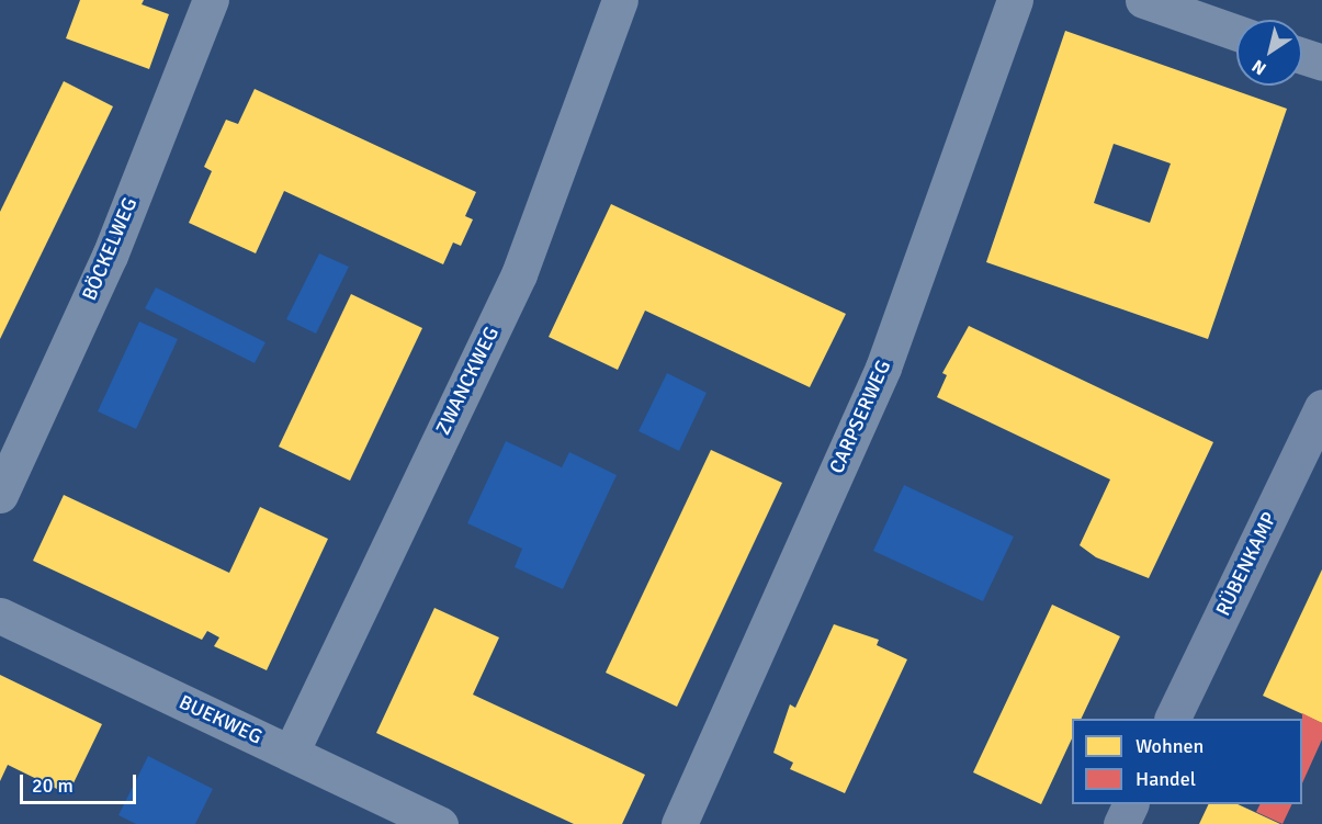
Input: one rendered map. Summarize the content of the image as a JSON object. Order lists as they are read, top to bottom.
{
  "streets": {
    "street": [
      "BÖCKELWEG",
      "ZWANCKWEG",
      "CARPSERWEG",
      "RÜBENKAMP",
      "BUEKWEG"
    ]
  },
  "crossings": [
    ["ZWANCKWEG", "BUEKWEG"]
  ],
  "legend": ["Wohnen", "Handel"],
  "scale_bar": "20 m",
  "north": "bottom left"
}
